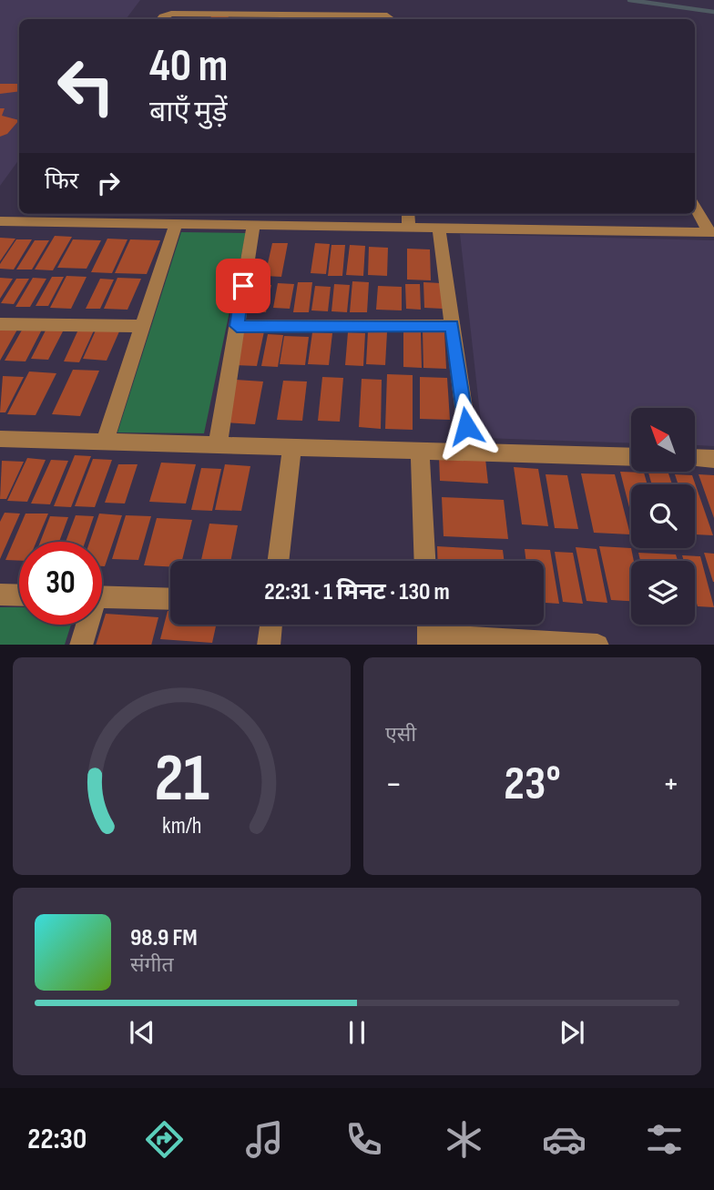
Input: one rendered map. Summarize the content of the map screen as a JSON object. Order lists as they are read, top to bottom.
{
  "north": "top left",
  "page": {
    "turn": ["40 m", "बाएँ मुड़ें"],
    "then": "फिर",
    "limit": "30",
    "trip": "22:31 · 1 मिनट · 130 m",
    "tile": "एसी",
    "heat": ["−", "23°", "+"],
    "song": ["98.9 FM", "संगीत"],
    "tabs": "22:30",
    "gauge": ["21", "km/h"]
  }
}
